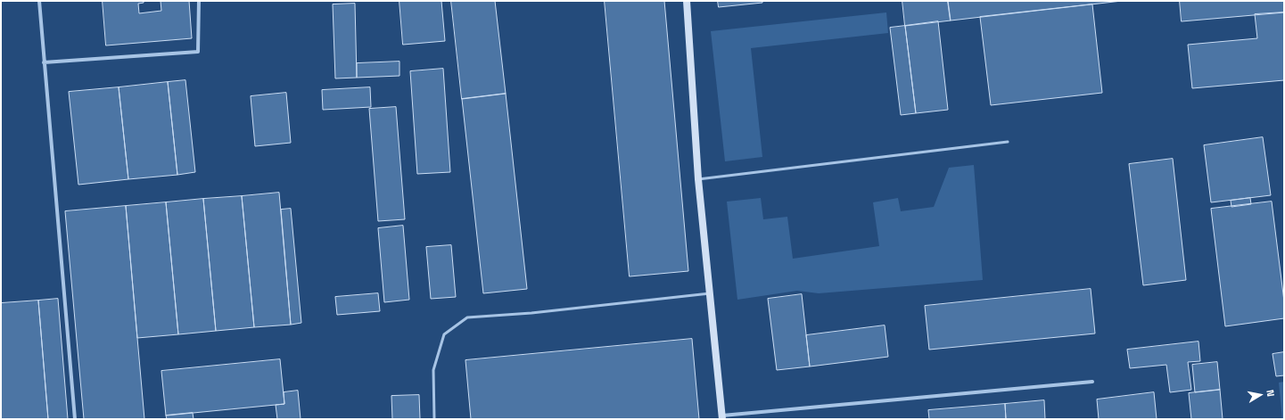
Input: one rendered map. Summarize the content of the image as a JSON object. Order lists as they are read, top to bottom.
{
  "north": "right"
}
